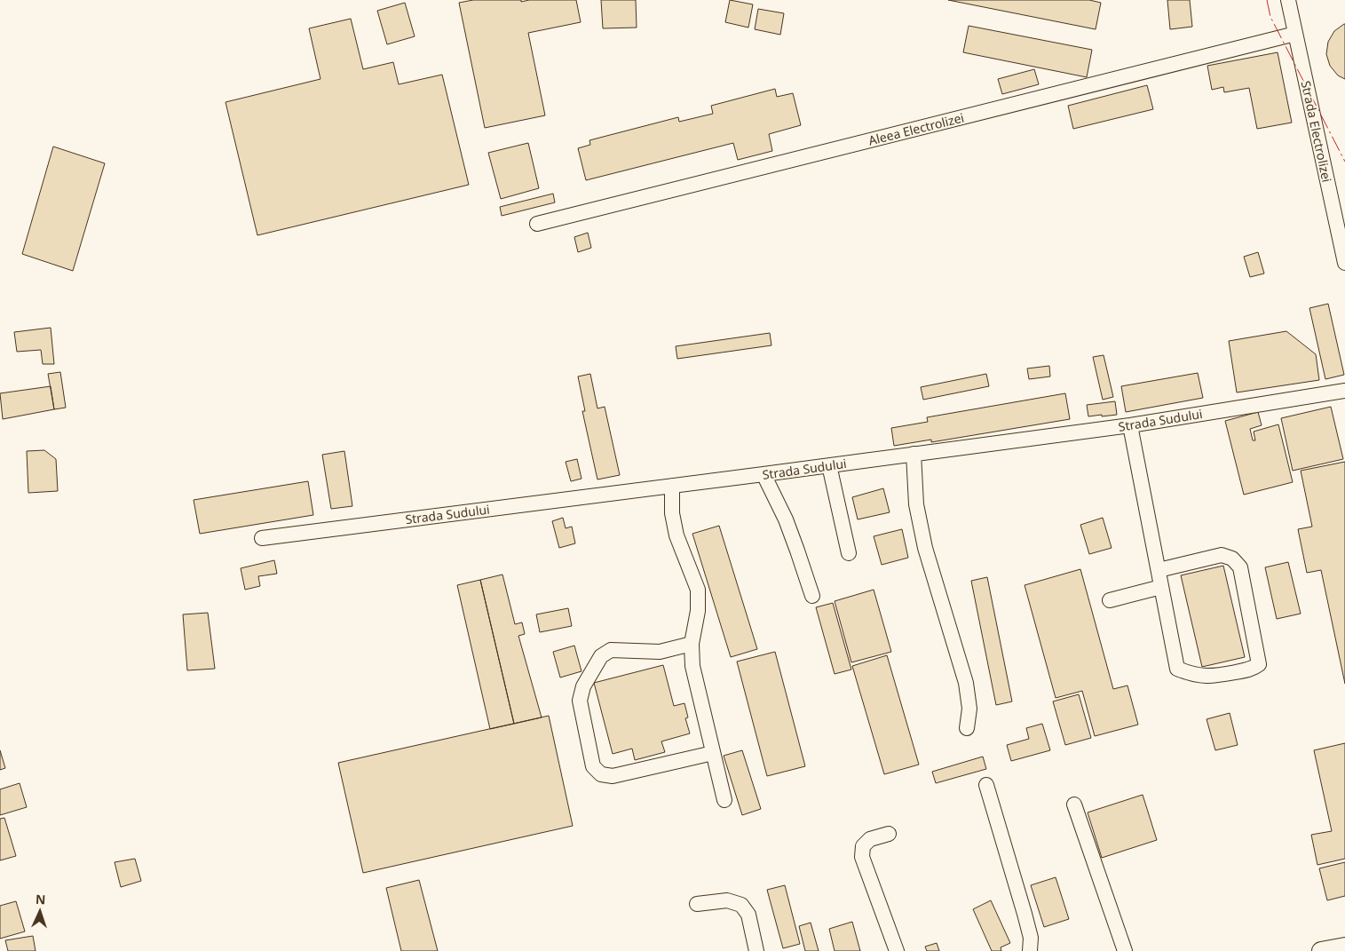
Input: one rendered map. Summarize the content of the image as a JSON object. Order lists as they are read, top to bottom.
{
  "streets": {
    "street": ["Aleea Electrolizei", "Strada Electrolizei", "Strada Sudului"]
  },
  "crossings": [
    ["Aleea Electrolizei", "Strada Electrolizei"]
  ],
  "north": "top"
}
